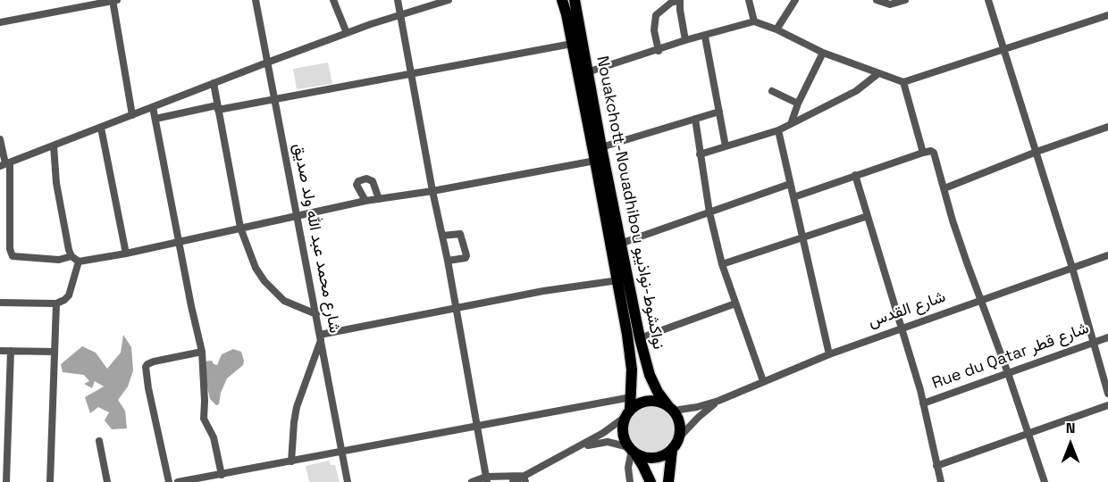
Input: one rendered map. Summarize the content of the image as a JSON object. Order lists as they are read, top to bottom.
{
  "streets": {
    "highway": ["Nouakchott-Nouadhibou نواكشوط-نواذيبو"],
    "street": ["شارع محمد عبد الله ولد صديق", "شارع القدس", "Rue du Qatar شارع قطر"]
  },
  "north": "top"
}
